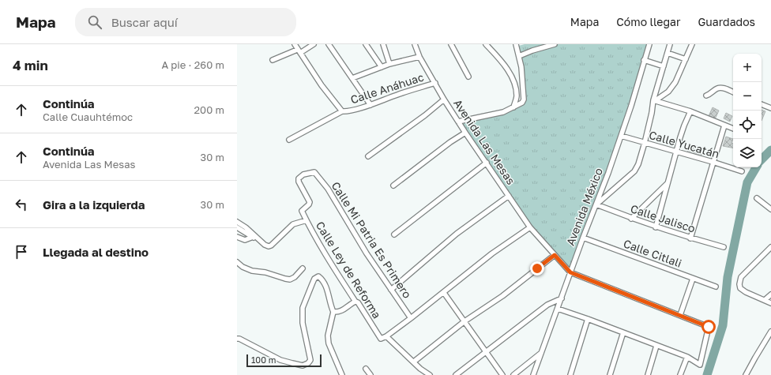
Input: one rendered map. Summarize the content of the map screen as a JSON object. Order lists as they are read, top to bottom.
{
  "streets": {
    "street": [
      "Calle Anáhuac",
      "Avenida Las Mesas",
      "Calle Yucatán",
      "Avenida México",
      "Calle Jalisco",
      "Calle Mi Patria Es Primero",
      "Calle Citlali",
      "Calle Ley de Reforma"
    ]
  },
  "crossings": [
    ["Calle Anáhuac", "Avenida Las Mesas"],
    ["Calle Yucatán", "Avenida México"],
    ["Avenida México", "Calle Jalisco"],
    ["Avenida México", "Calle Citlali"],
    ["Calle Mi Patria Es Primero", "Calle Ley de Reforma"]
  ],
  "scale_bar": "100 m",
  "page": {
    "header": "Mapa",
    "search": "Buscar aquí",
    "nav": ["Mapa", "Cómo llegar", "Guardados"],
    "heading": ["4 min", "A pie · 260 m"],
    "map_buttons": ["+", "−"],
    "list": [
      ["Continúa", "Calle Cuauhtémoc", "200 m"],
      ["Continúa", "Avenida Las Mesas", "30 m"],
      ["Gira a la izquierda", "30 m"],
      "Llegada al destino"
    ],
    "scale": "100 m"
  }
}
